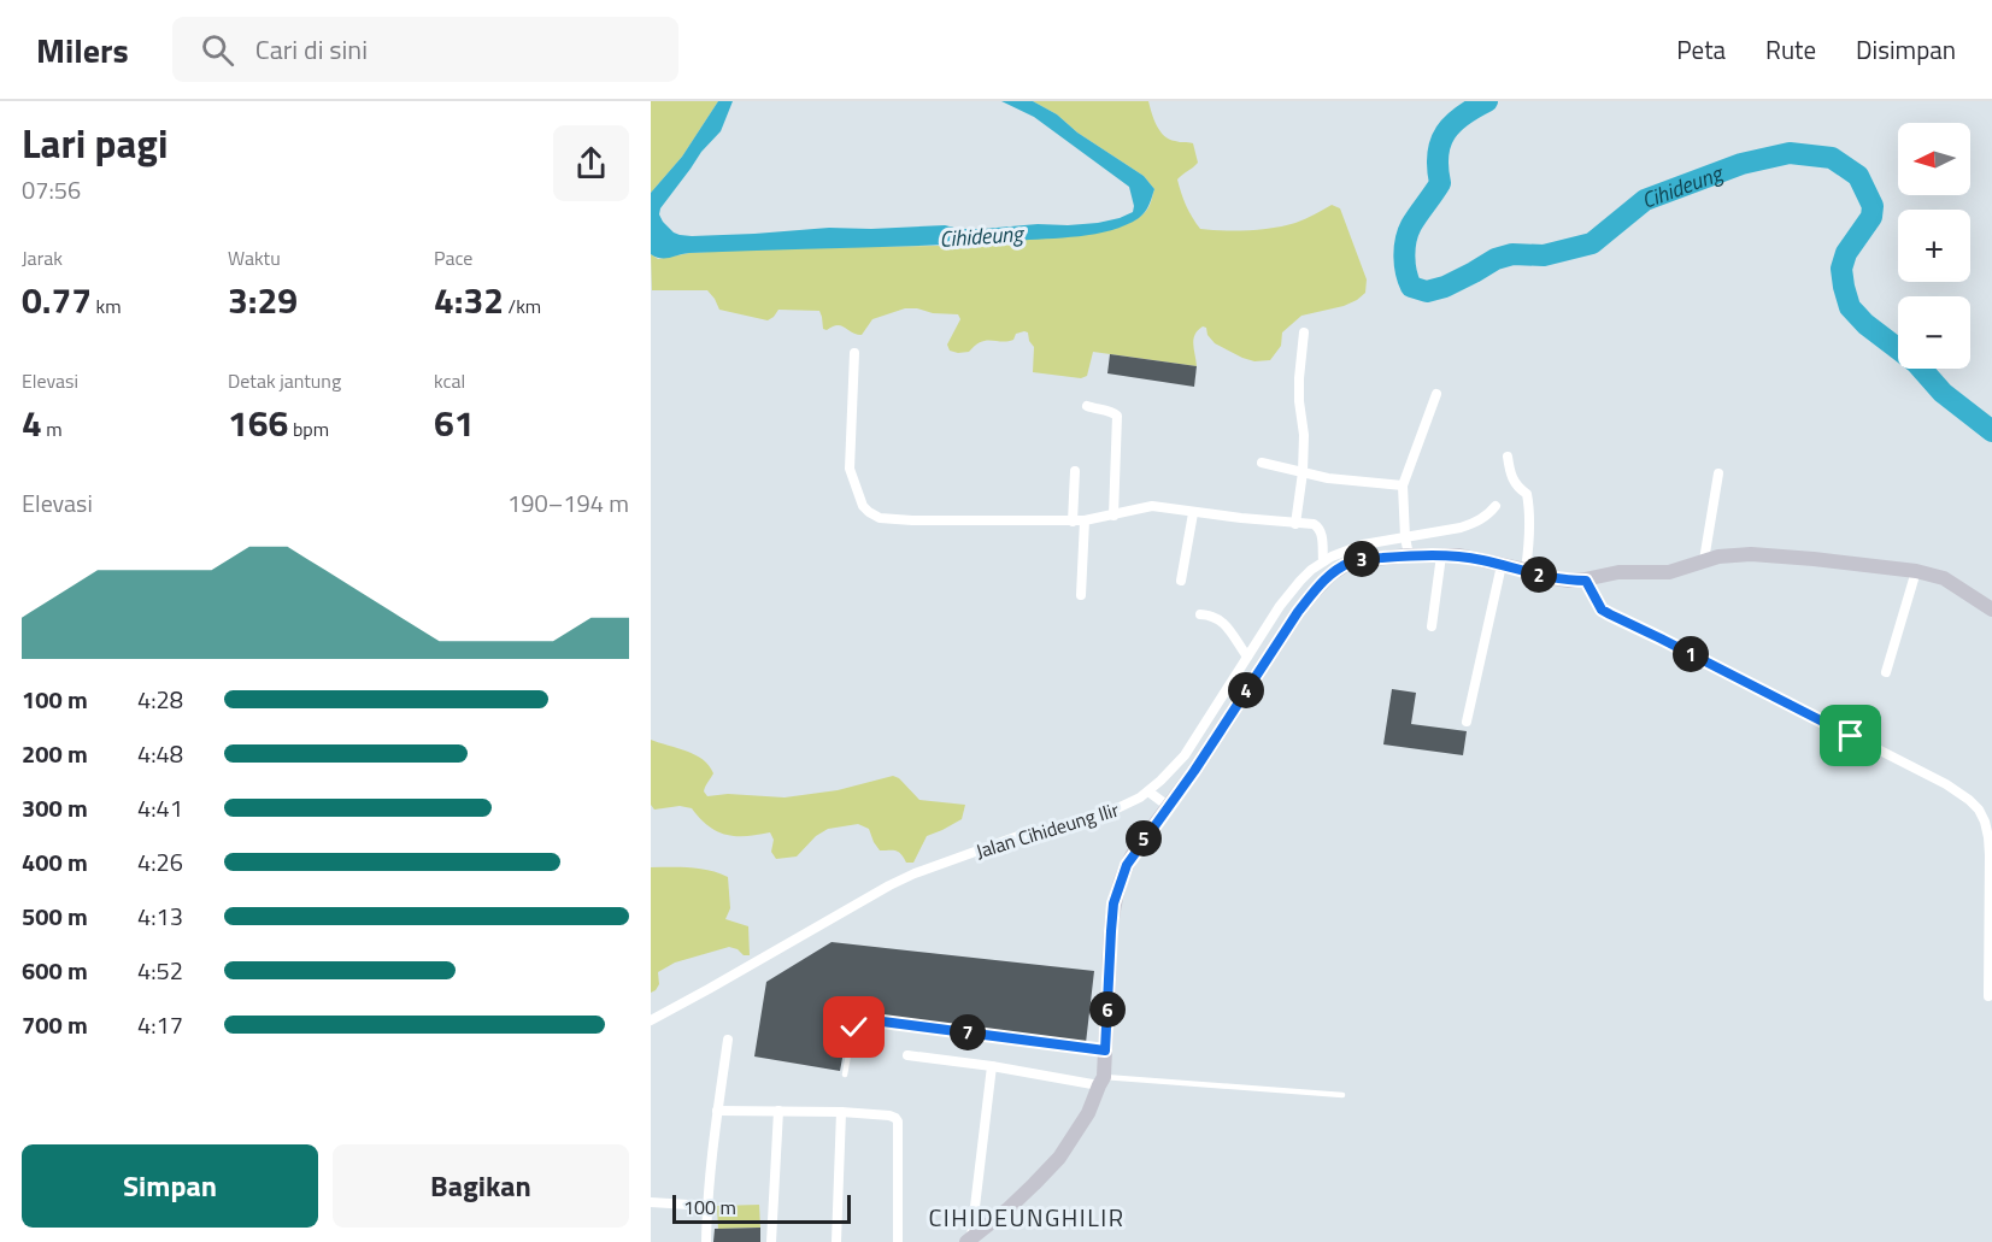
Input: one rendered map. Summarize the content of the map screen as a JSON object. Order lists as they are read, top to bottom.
{
  "streets": {
    "street": ["Jalan Cihideung Ilir"]
  },
  "districts": ["CIHIDEUNGHILIR"],
  "water": ["Cihideung"],
  "scale_bar": "100 m",
  "north": "left",
  "page": {
    "header": "Milers",
    "search": "Cari di sini",
    "nav": ["Peta", "Rute", "Disimpan"],
    "heading": ["Lari pagi", "07:56"],
    "map_buttons": ["+", "−"],
    "stats": [
      ["Jarak", "0.77 km"],
      ["Waktu", "3:29"],
      ["Pace", "4:32 /km"],
      ["Elevasi", "4 m"],
      ["Detak jantung", "166 bpm"],
      ["kcal", "61"]
    ],
    "chart": ["Elevasi", "190–194 m"],
    "pins": [
      "3",
      "2",
      "1",
      "4",
      "5",
      "6",
      "7"
    ],
    "list": [
      {
        "name": "100 m",
        "note": "4:28"
      },
      {
        "name": "200 m",
        "note": "4:48"
      },
      {
        "name": "300 m",
        "note": "4:41"
      },
      {
        "name": "400 m",
        "note": "4:26"
      },
      {
        "name": "500 m",
        "note": "4:13"
      },
      {
        "name": "600 m",
        "note": "4:52"
      },
      {
        "name": "700 m",
        "note": "4:17"
      }
    ],
    "buttons": ["Simpan", "Bagikan"],
    "scale": "100 m"
  }
}
